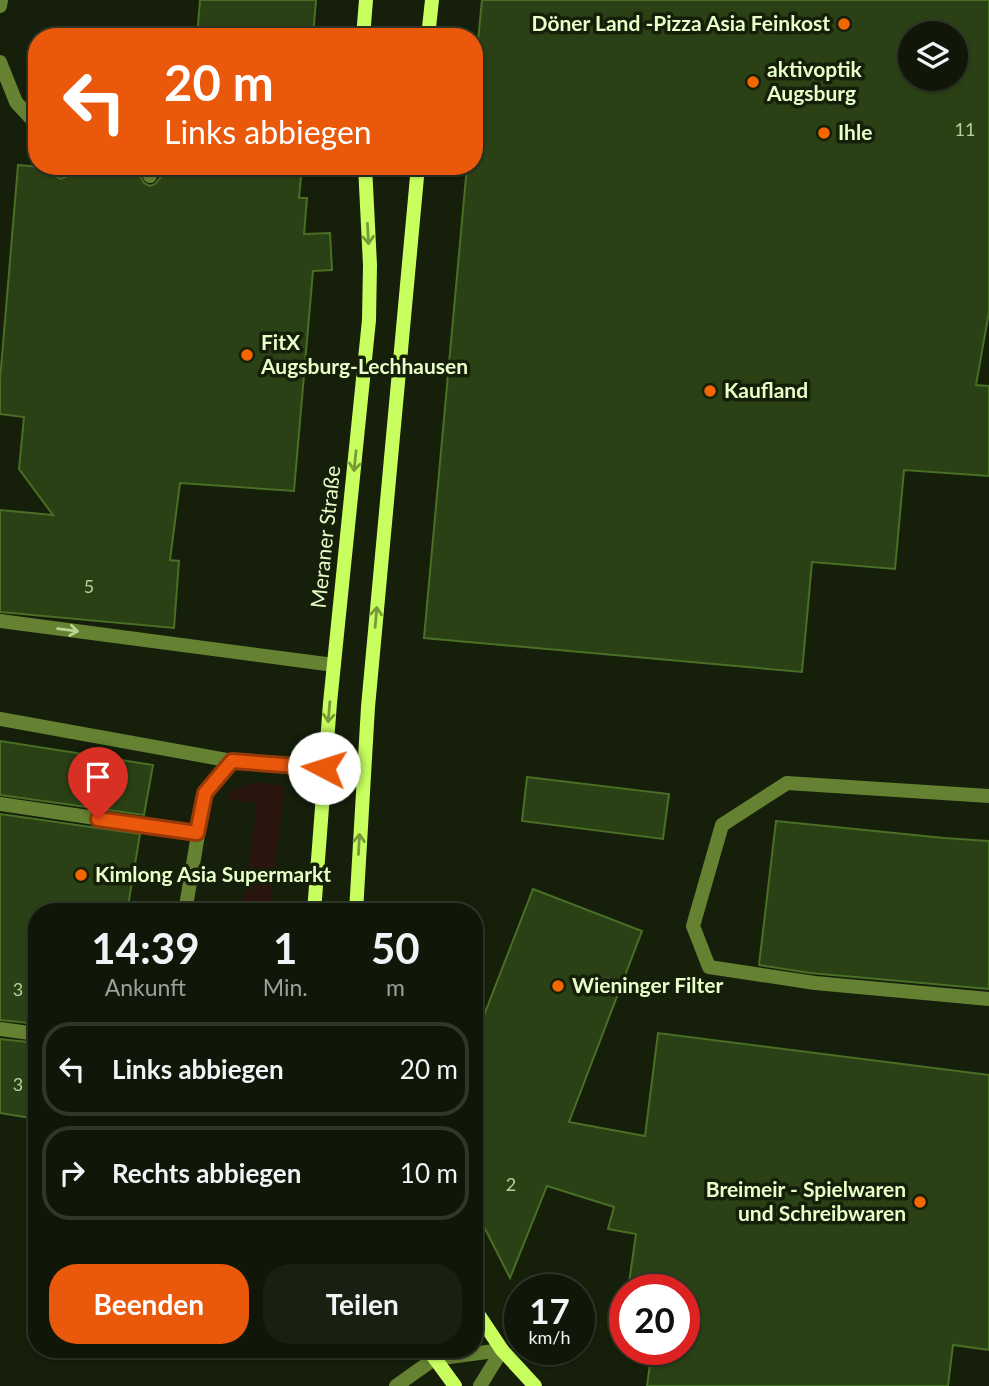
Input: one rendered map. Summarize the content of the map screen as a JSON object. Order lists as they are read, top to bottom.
{
  "streets": {
    "main road": ["Meraner Straße"]
  },
  "places": [
    "Döner Land -Pizza Asia Feinkost",
    "aktivoptik Augsburg",
    "Ihle",
    "FitX Augsburg-Lechhausen",
    "Kaufland",
    "Kimlong Asia Supermarkt",
    "Wieninger Filter",
    "Breimeir - Spielwaren und Schreibwaren"
  ],
  "house_numbers": [
    "11",
    "5",
    "3",
    "3",
    "2"
  ],
  "page": {
    "turn": ["20 m", "Links abbiegen"],
    "eta": [
      "14:39",
      "Ankunft",
      "1",
      "Min.",
      "50",
      "m"
    ],
    "list": [
      {
        "name": "Links abbiegen",
        "value": "20 m"
      },
      {
        "name": "Rechts abbiegen",
        "value": "10 m"
      }
    ],
    "buttons": ["Beenden", "Teilen"],
    "speed": "17 km/h",
    "limit": "20"
  }
}
